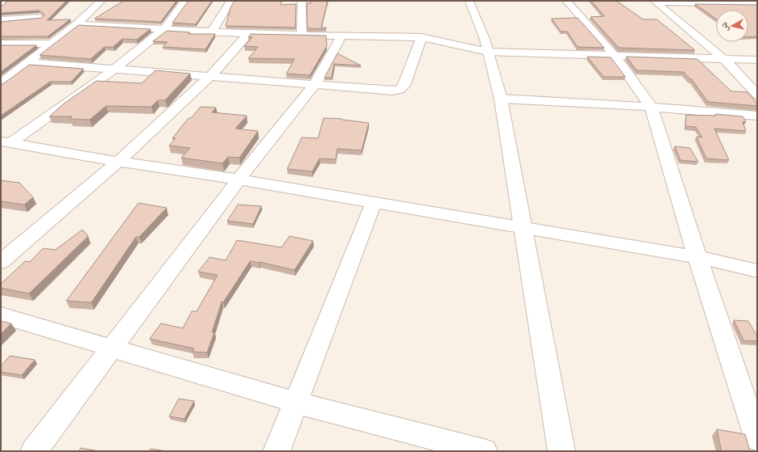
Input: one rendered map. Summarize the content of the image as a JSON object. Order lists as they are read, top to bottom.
{
  "north": "left"
}
